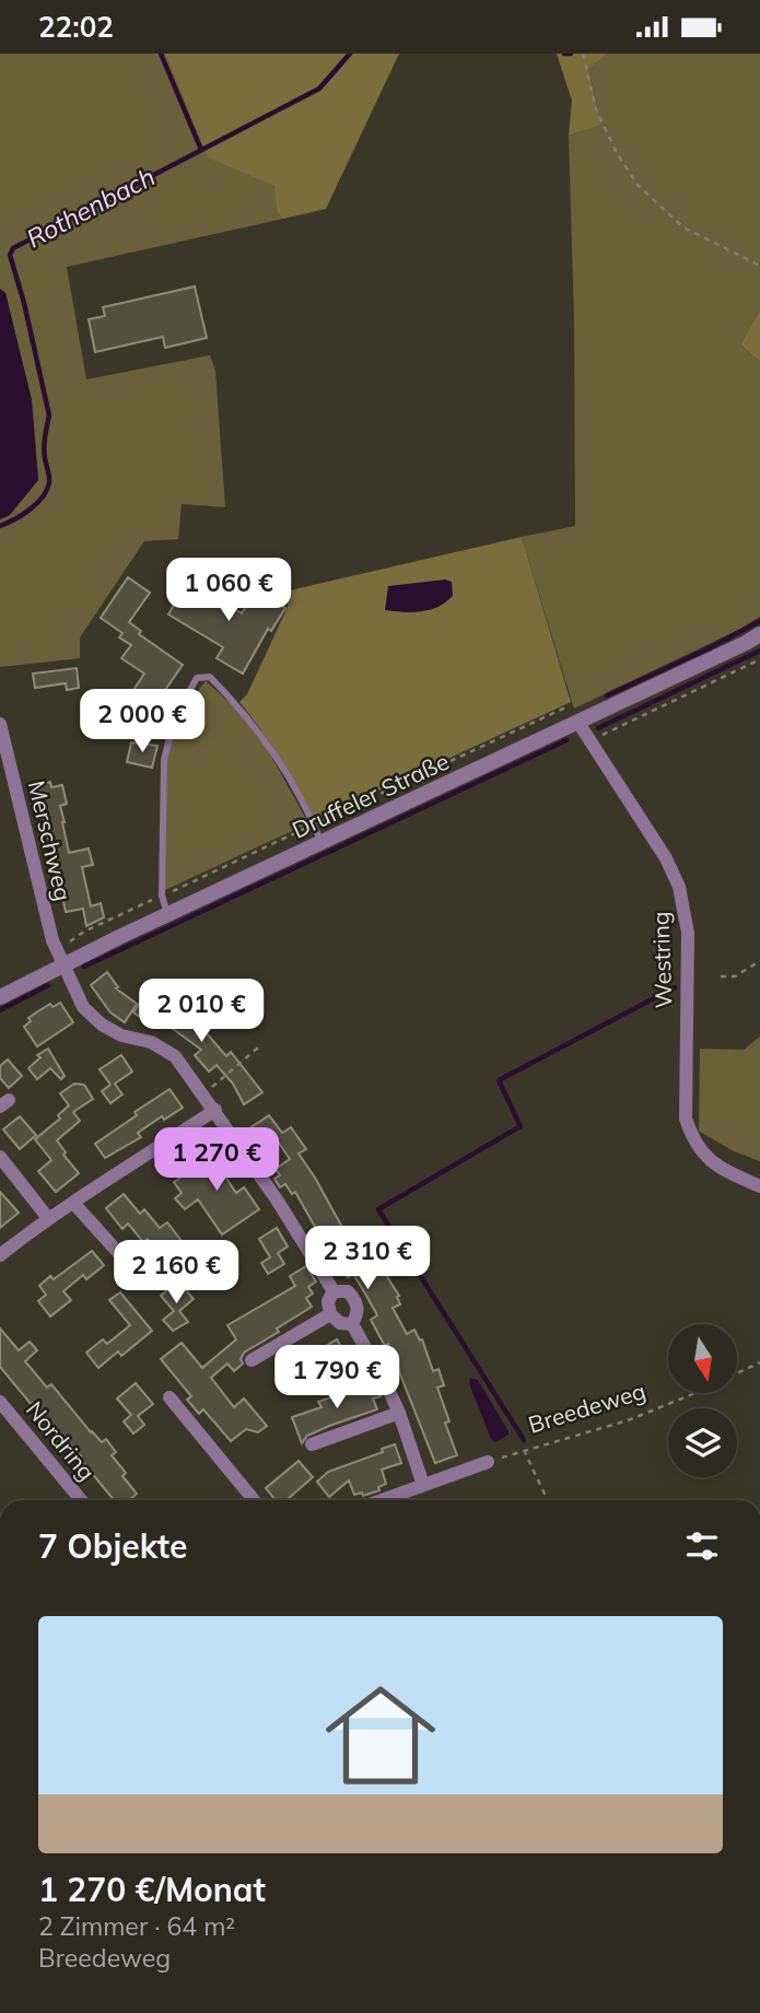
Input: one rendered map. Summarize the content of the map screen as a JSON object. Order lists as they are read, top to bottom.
{
  "streets": {
    "street": [
      "Druffeler Straße",
      "Merschweg",
      "Westring",
      "Nordring"
    ],
    "path": ["Breedeweg"]
  },
  "crossings": [
    ["Druffeler Straße", "Merschweg"],
    ["Druffeler Straße", "Westring"]
  ],
  "water": ["Rothenbach"],
  "north": "bottom",
  "page": {
    "status": "22:02",
    "price": [
      "1 060 €",
      "2 000 €",
      "2 010 €",
      "1 270 €",
      "2 310 €",
      "2 160 €",
      "1 790 €"
    ],
    "heading": "7 Objekte",
    "list": [
      {
        "name": "1 270 €/Monat",
        "note": "2 Zimmer · 64 m² · Breedeweg"
      }
    ]
  }
}
